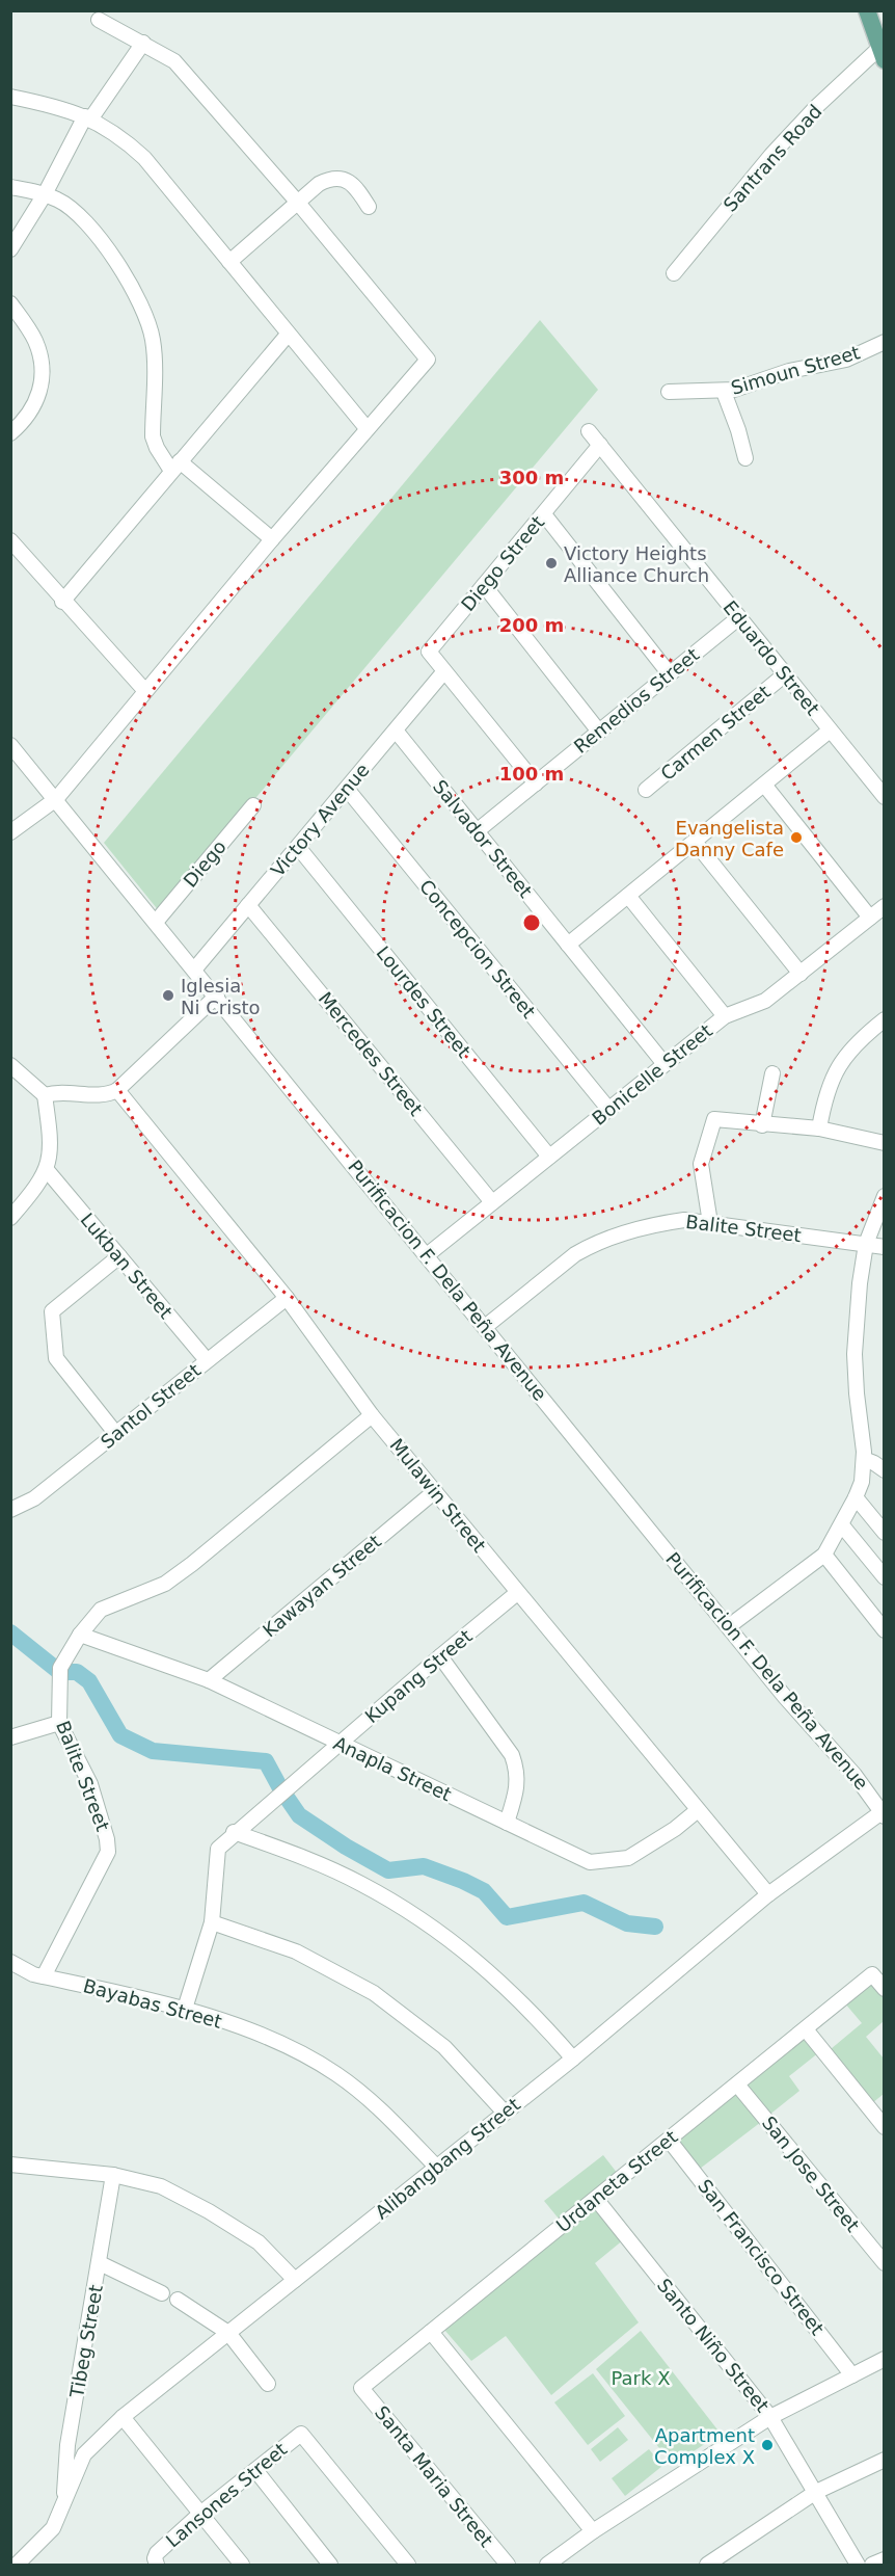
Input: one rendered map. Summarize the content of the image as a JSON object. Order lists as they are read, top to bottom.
{
  "streets": {
    "street": [
      "Santrans Road",
      "Simoun Street",
      "Diego Street",
      "Eduardo Street",
      "Remedios Street",
      "Carmen Street",
      "Victory Avenue",
      "Salvador Street",
      "Diego",
      "Concepcion Street",
      "Lourdes Street",
      "Mercedes Street",
      "Bonicelle Street",
      "Balite Street",
      "Lukban Street",
      "Purificacion F. Dela Peña Avenue",
      "Santol Street",
      "Mulawin Street",
      "Kawayan Street",
      "Kupang Street",
      "Anapla Street",
      "Bayabas Street",
      "Alibangbang Street",
      "San Jose Street",
      "Urdaneta Street",
      "San Francisco Street",
      "Tibeg Street",
      "Santo Niño Street",
      "Santa Maria Street",
      "Lansones Street"
    ]
  },
  "crossings": [
    ["Diego Street", "Eduardo Street"],
    ["Diego Street", "Victory Avenue"],
    ["Eduardo Street", "Remedios Street"],
    ["Eduardo Street", "Carmen Street"],
    ["Remedios Street", "Salvador Street"],
    ["Victory Avenue", "Salvador Street"],
    ["Victory Avenue", "Concepcion Street"],
    ["Victory Avenue", "Lourdes Street"],
    ["Victory Avenue", "Mercedes Street"],
    ["Victory Avenue", "Purificacion F. Dela Peña Avenue"],
    ["Salvador Street", "Bonicelle Street"],
    ["Diego", "Purificacion F. Dela Peña Avenue"],
    ["Concepcion Street", "Bonicelle Street"],
    ["Lourdes Street", "Bonicelle Street"],
    ["Mercedes Street", "Bonicelle Street"],
    ["Bonicelle Street", "Purificacion F. Dela Peña Avenue"],
    ["Balite Street", "Purificacion F. Dela Peña Avenue"],
    ["Balite Street", "Mulawin Street"],
    ["Balite Street", "Anapla Street"],
    ["Balite Street", "Bayabas Street"],
    ["Lukban Street", "Santol Street"],
    ["Purificacion F. Dela Peña Avenue", "Alibangbang Street"],
    ["Santol Street", "Mulawin Street"],
    ["Mulawin Street", "Kawayan Street"],
    ["Mulawin Street", "Kupang Street"],
    ["Mulawin Street", "Anapla Street"],
    ["Mulawin Street", "Alibangbang Street"],
    ["Kawayan Street", "Anapla Street"],
    ["Kupang Street", "Anapla Street"],
    ["Kupang Street", "Bayabas Street"],
    ["Bayabas Street", "Alibangbang Street"],
    ["Alibangbang Street", "Tibeg Street"],
    ["San Jose Street", "Urdaneta Street"],
    ["Urdaneta Street", "San Francisco Street"],
    ["Urdaneta Street", "Santo Niño Street"],
    ["Urdaneta Street", "Santa Maria Street"]
  ],
  "parks": ["Park X"],
  "places": [
    "Victory Heights Alliance Church",
    "Evangelista Danny Cafe",
    "Iglesia Ni Cristo",
    "Apartment Complex X"
  ],
  "rings": ["300 m", "200 m", "100 m"]
}
